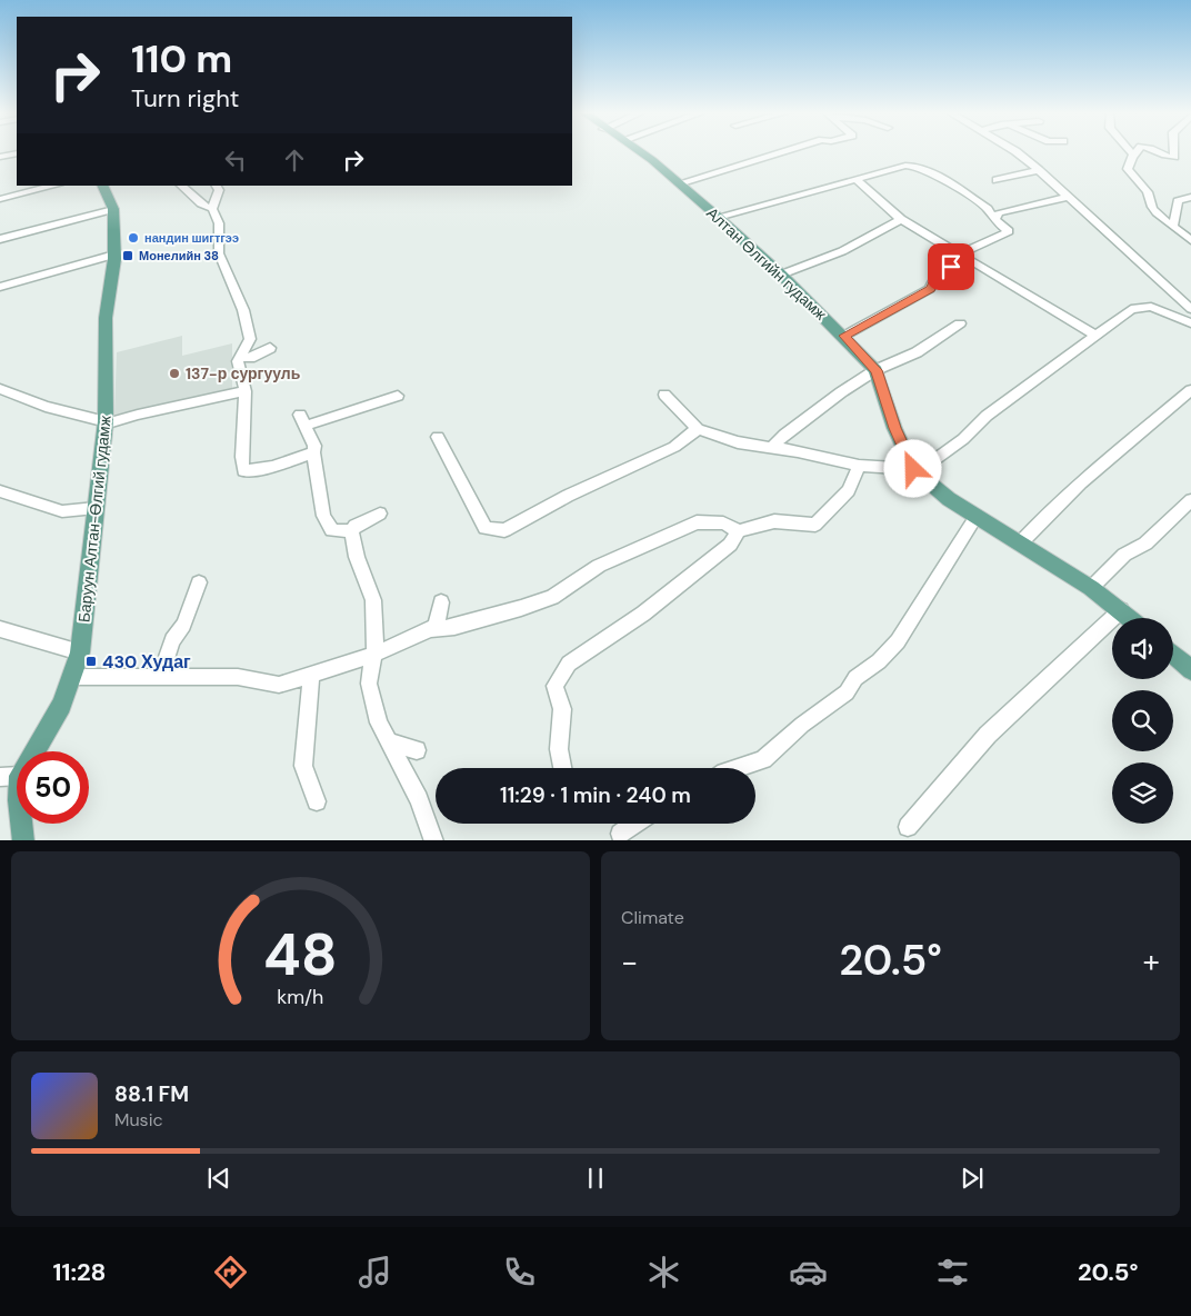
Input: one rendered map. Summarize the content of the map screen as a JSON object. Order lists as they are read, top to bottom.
{
  "streets": {
    "main road": ["Алтан Өлгийн гудамж", "Баруун Алтан-Өлгий гудамж"]
  },
  "places": {
    "other": ["нандин шигтгээ", "137-р сургууль"],
    "transit": ["Монелийн 38", "430 Худаг"]
  },
  "page": {
    "turn": ["110 m", "Turn right"],
    "limit": "50",
    "trip": "11:29 · 1 min · 240 m",
    "tile": "Climate",
    "heat": ["−", "20.5°", "+"],
    "song": ["88.1 FM", "Music"],
    "tabs": ["11:28", "20.5°"],
    "gauge": ["48", "km/h"]
  }
}
